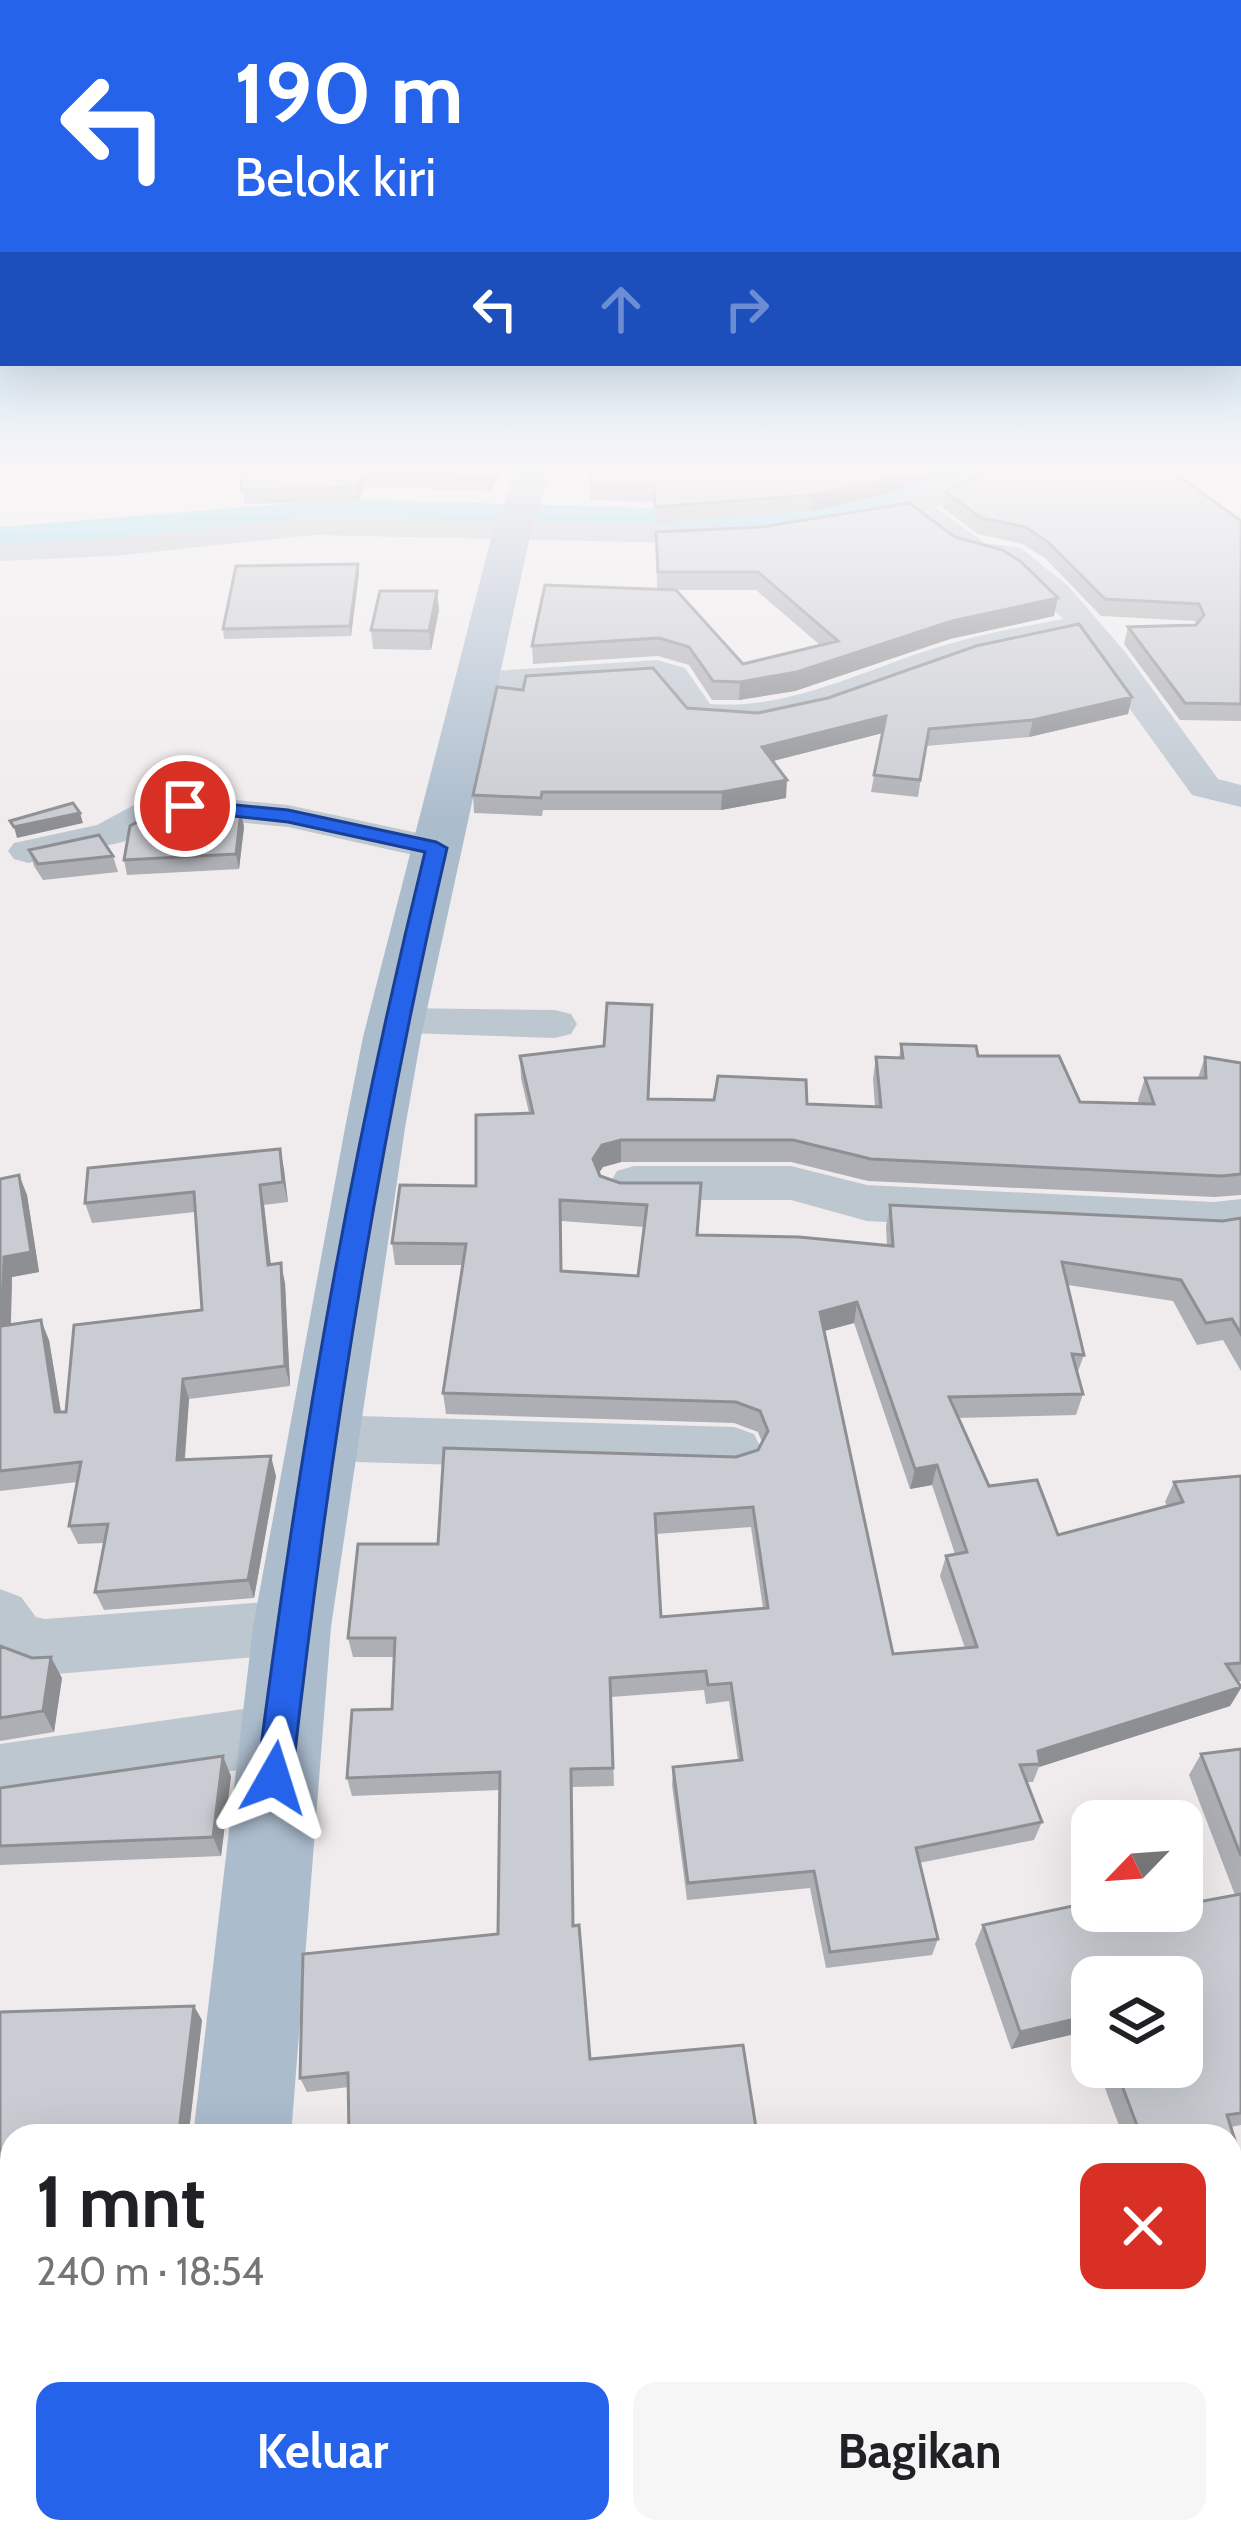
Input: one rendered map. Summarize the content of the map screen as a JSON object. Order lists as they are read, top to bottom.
{
  "north": "bottom left",
  "page": {
    "turn": ["190 m", "Belok kiri"],
    "heading": ["1 mnt", "240 m · 18:54"],
    "buttons": ["Keluar", "Bagikan"]
  }
}
